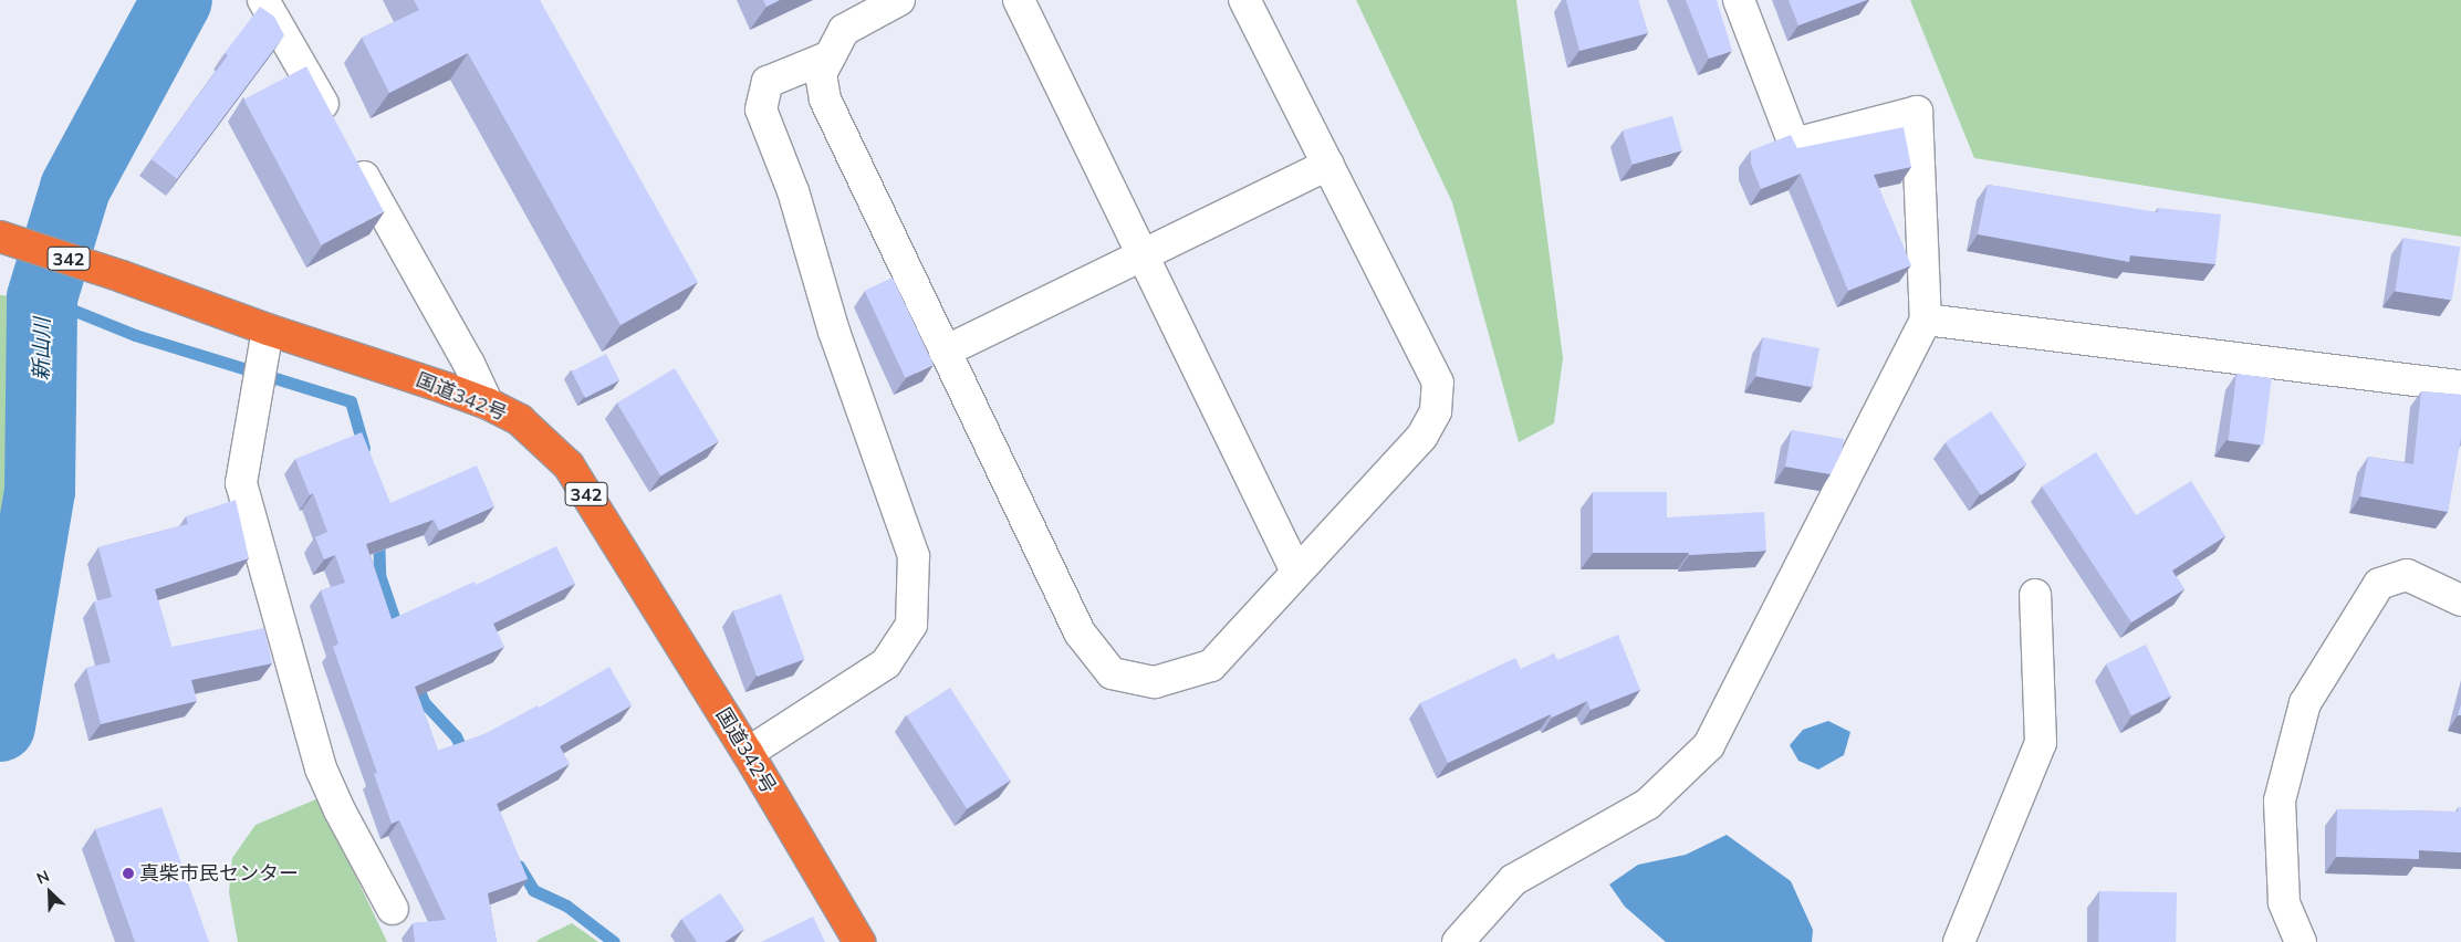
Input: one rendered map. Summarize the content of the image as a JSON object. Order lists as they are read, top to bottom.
{
  "streets": {
    "highway": ["342", "国道342号"]
  },
  "water": ["新山川"],
  "places": ["真柴市民センター"],
  "north": "top left"
}
